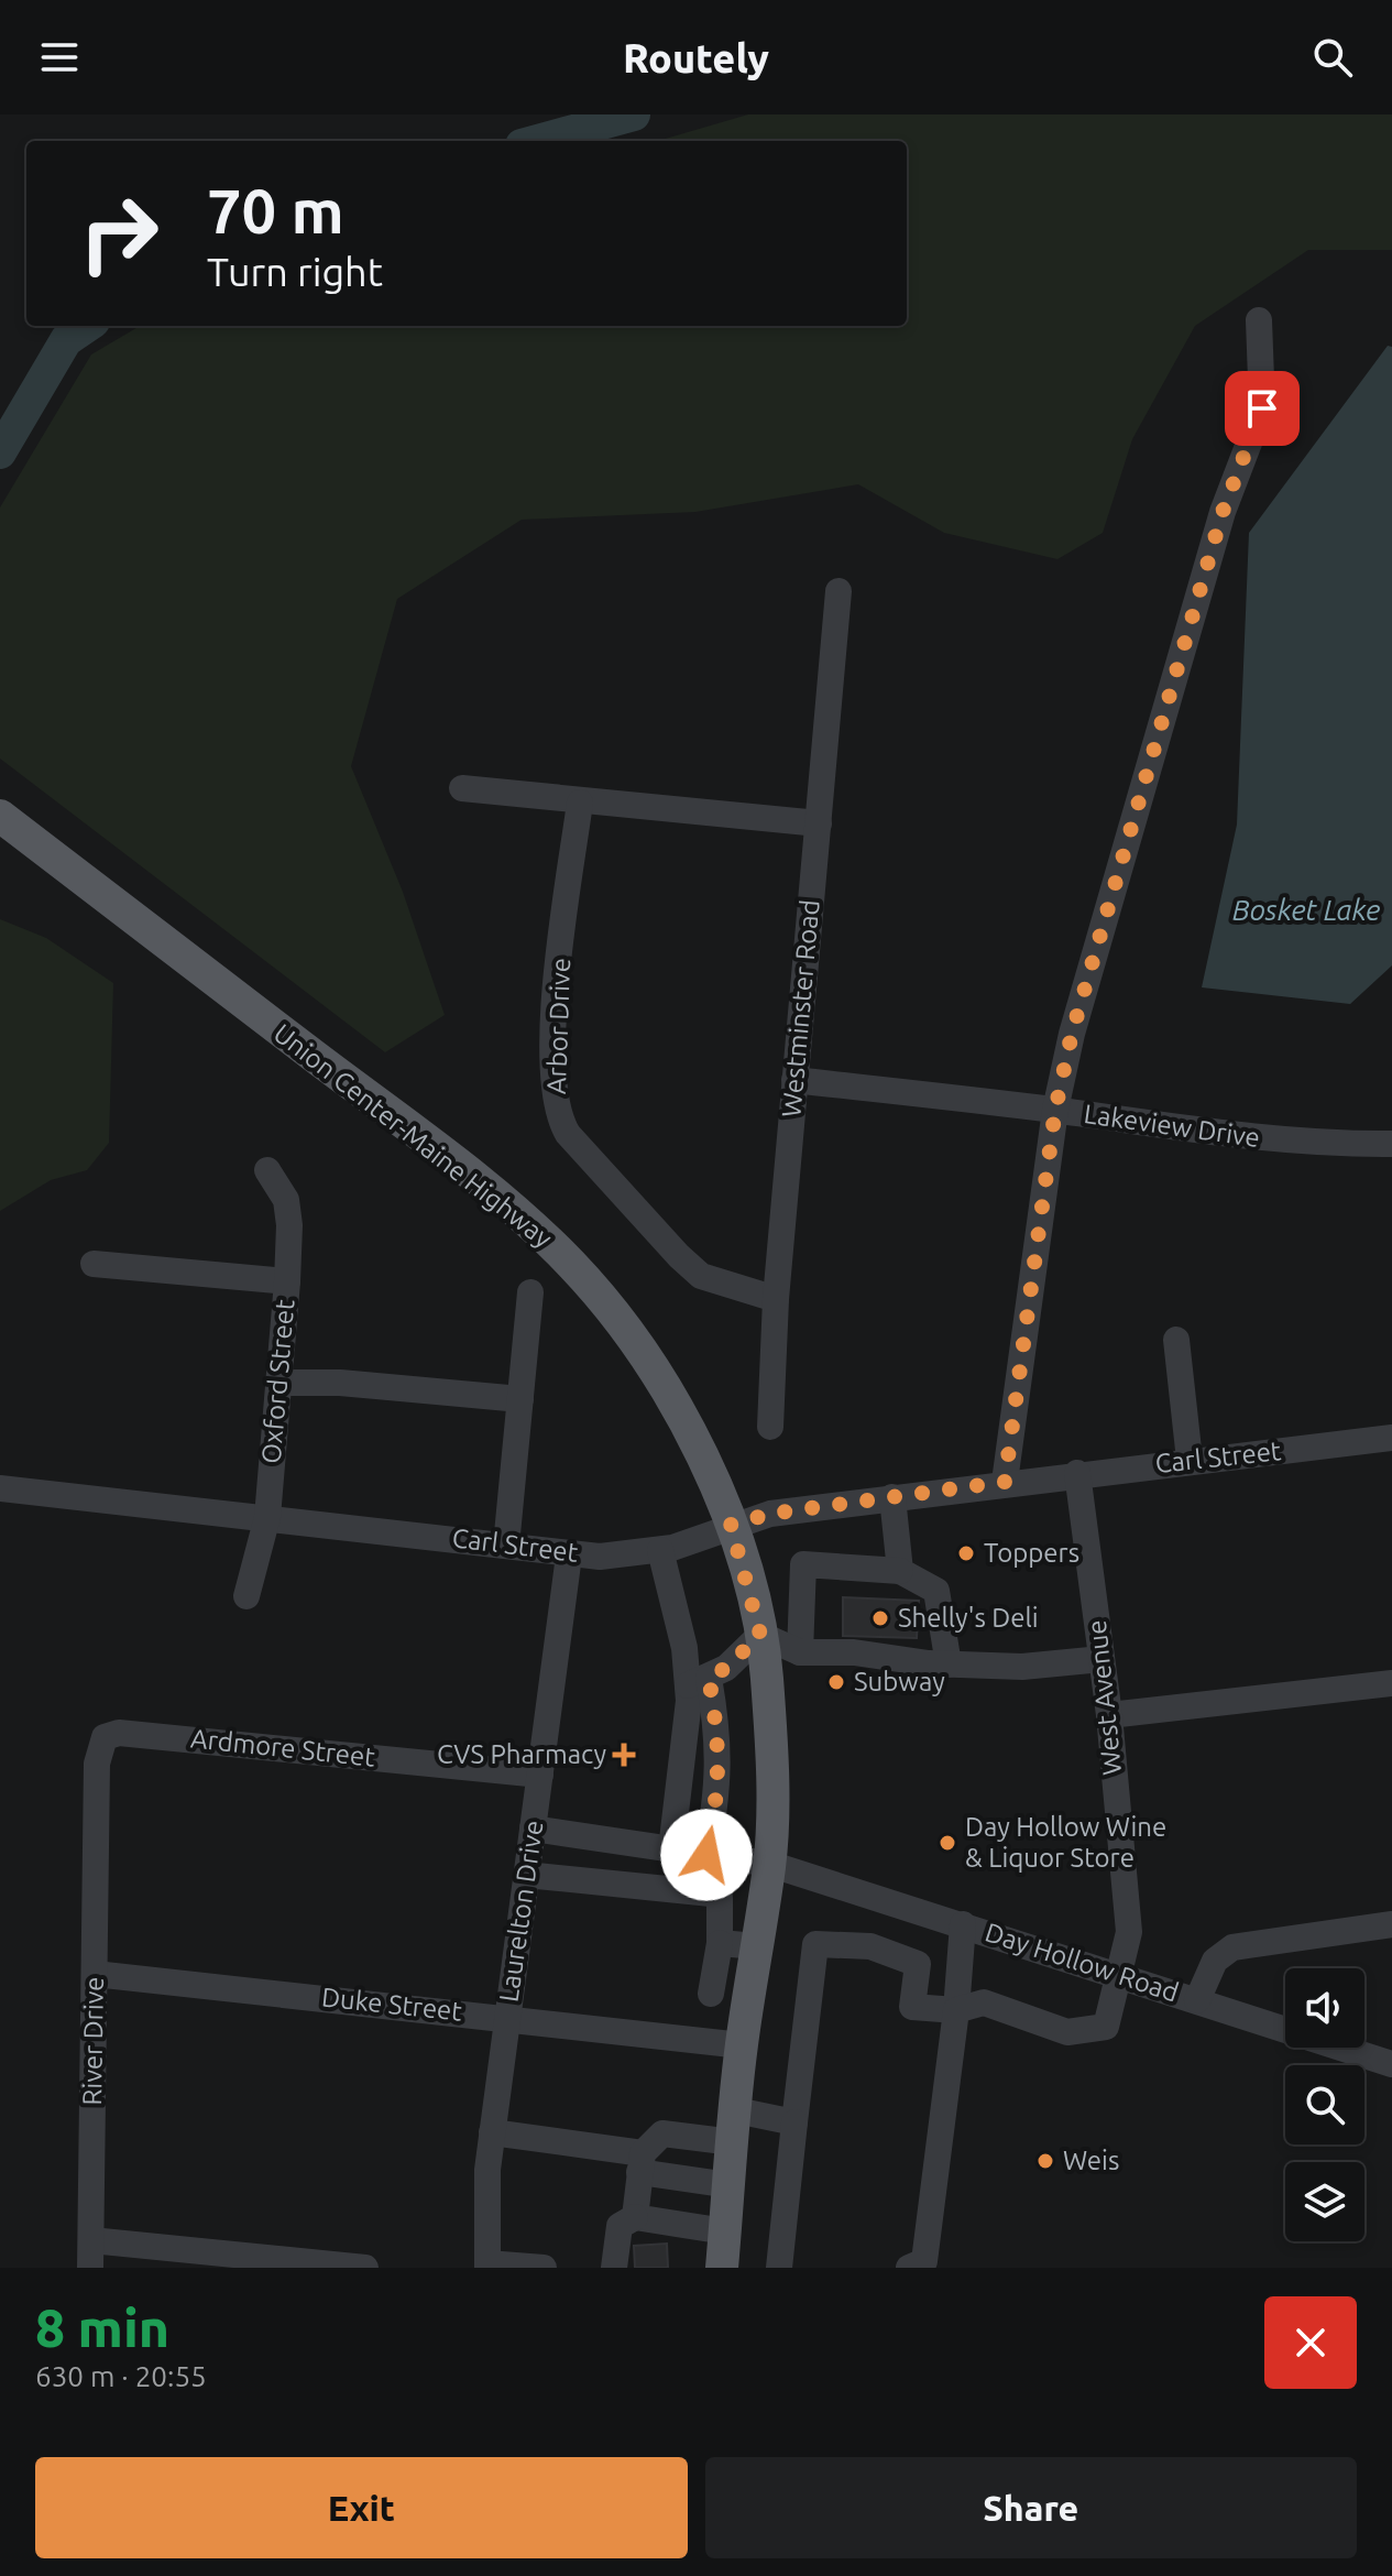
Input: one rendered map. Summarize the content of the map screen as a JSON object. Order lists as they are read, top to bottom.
{
  "streets": {
    "main road": ["Union Center-Maine Highway"],
    "street": [
      "Westminster Road",
      "Arbor Drive",
      "Lakeview Drive",
      "Oxford Street",
      "Carl Street",
      "West Avenue",
      "Ardmore Street",
      "Laurelton Drive",
      "Day Hollow Road",
      "Duke Street",
      "River Drive"
    ]
  },
  "crossings": [
    ["Westminster Road", "Arbor Drive"],
    ["Westminster Road", "Lakeview Drive"],
    ["Union Center-Maine Highway", "Carl Street"],
    ["Union Center-Maine Highway", "Day Hollow Road"],
    ["Union Center-Maine Highway", "Duke Street"],
    ["Oxford Street", "Carl Street"],
    ["Carl Street", "West Avenue"],
    ["Carl Street", "Laurelton Drive"],
    ["West Avenue", "Day Hollow Road"],
    ["Ardmore Street", "Laurelton Drive"],
    ["Ardmore Street", "River Drive"],
    ["Laurelton Drive", "Day Hollow Road"],
    ["Laurelton Drive", "Duke Street"],
    ["Duke Street", "River Drive"]
  ],
  "water": ["Bosket Lake"],
  "places": {
    "other": [
      "Toppers",
      "Shelly's Deli",
      "Subway",
      "Day Hollow Wine & Liquor Store",
      "Weis"
    ],
    "health": ["CVS Pharmacy"]
  },
  "page": {
    "header": "Routely",
    "turn": ["70 m", "Turn right"],
    "heading": ["8 min", "630 m · 20:55"],
    "buttons": ["Exit", "Share"]
  }
}
